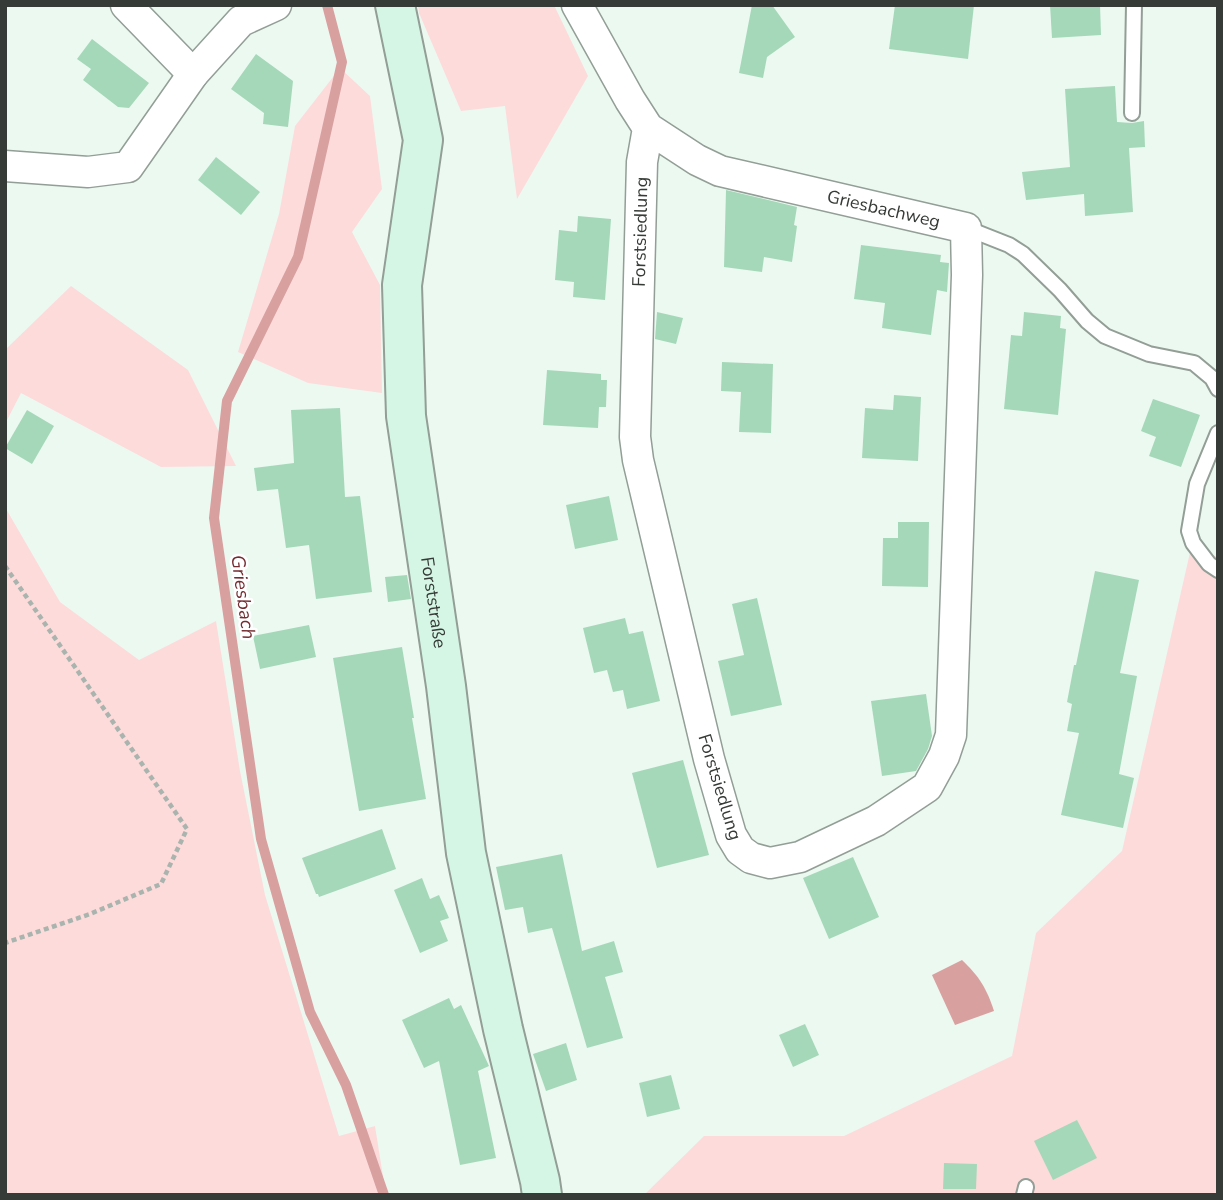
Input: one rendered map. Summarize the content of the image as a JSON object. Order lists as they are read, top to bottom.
{
  "streets": {
    "street": ["Griesbachweg", "Forstsiedlung", "Forststraße"]
  },
  "crossings": [
    ["Griesbachweg", "Forstsiedlung"]
  ],
  "water": ["Griesbach"]
}
